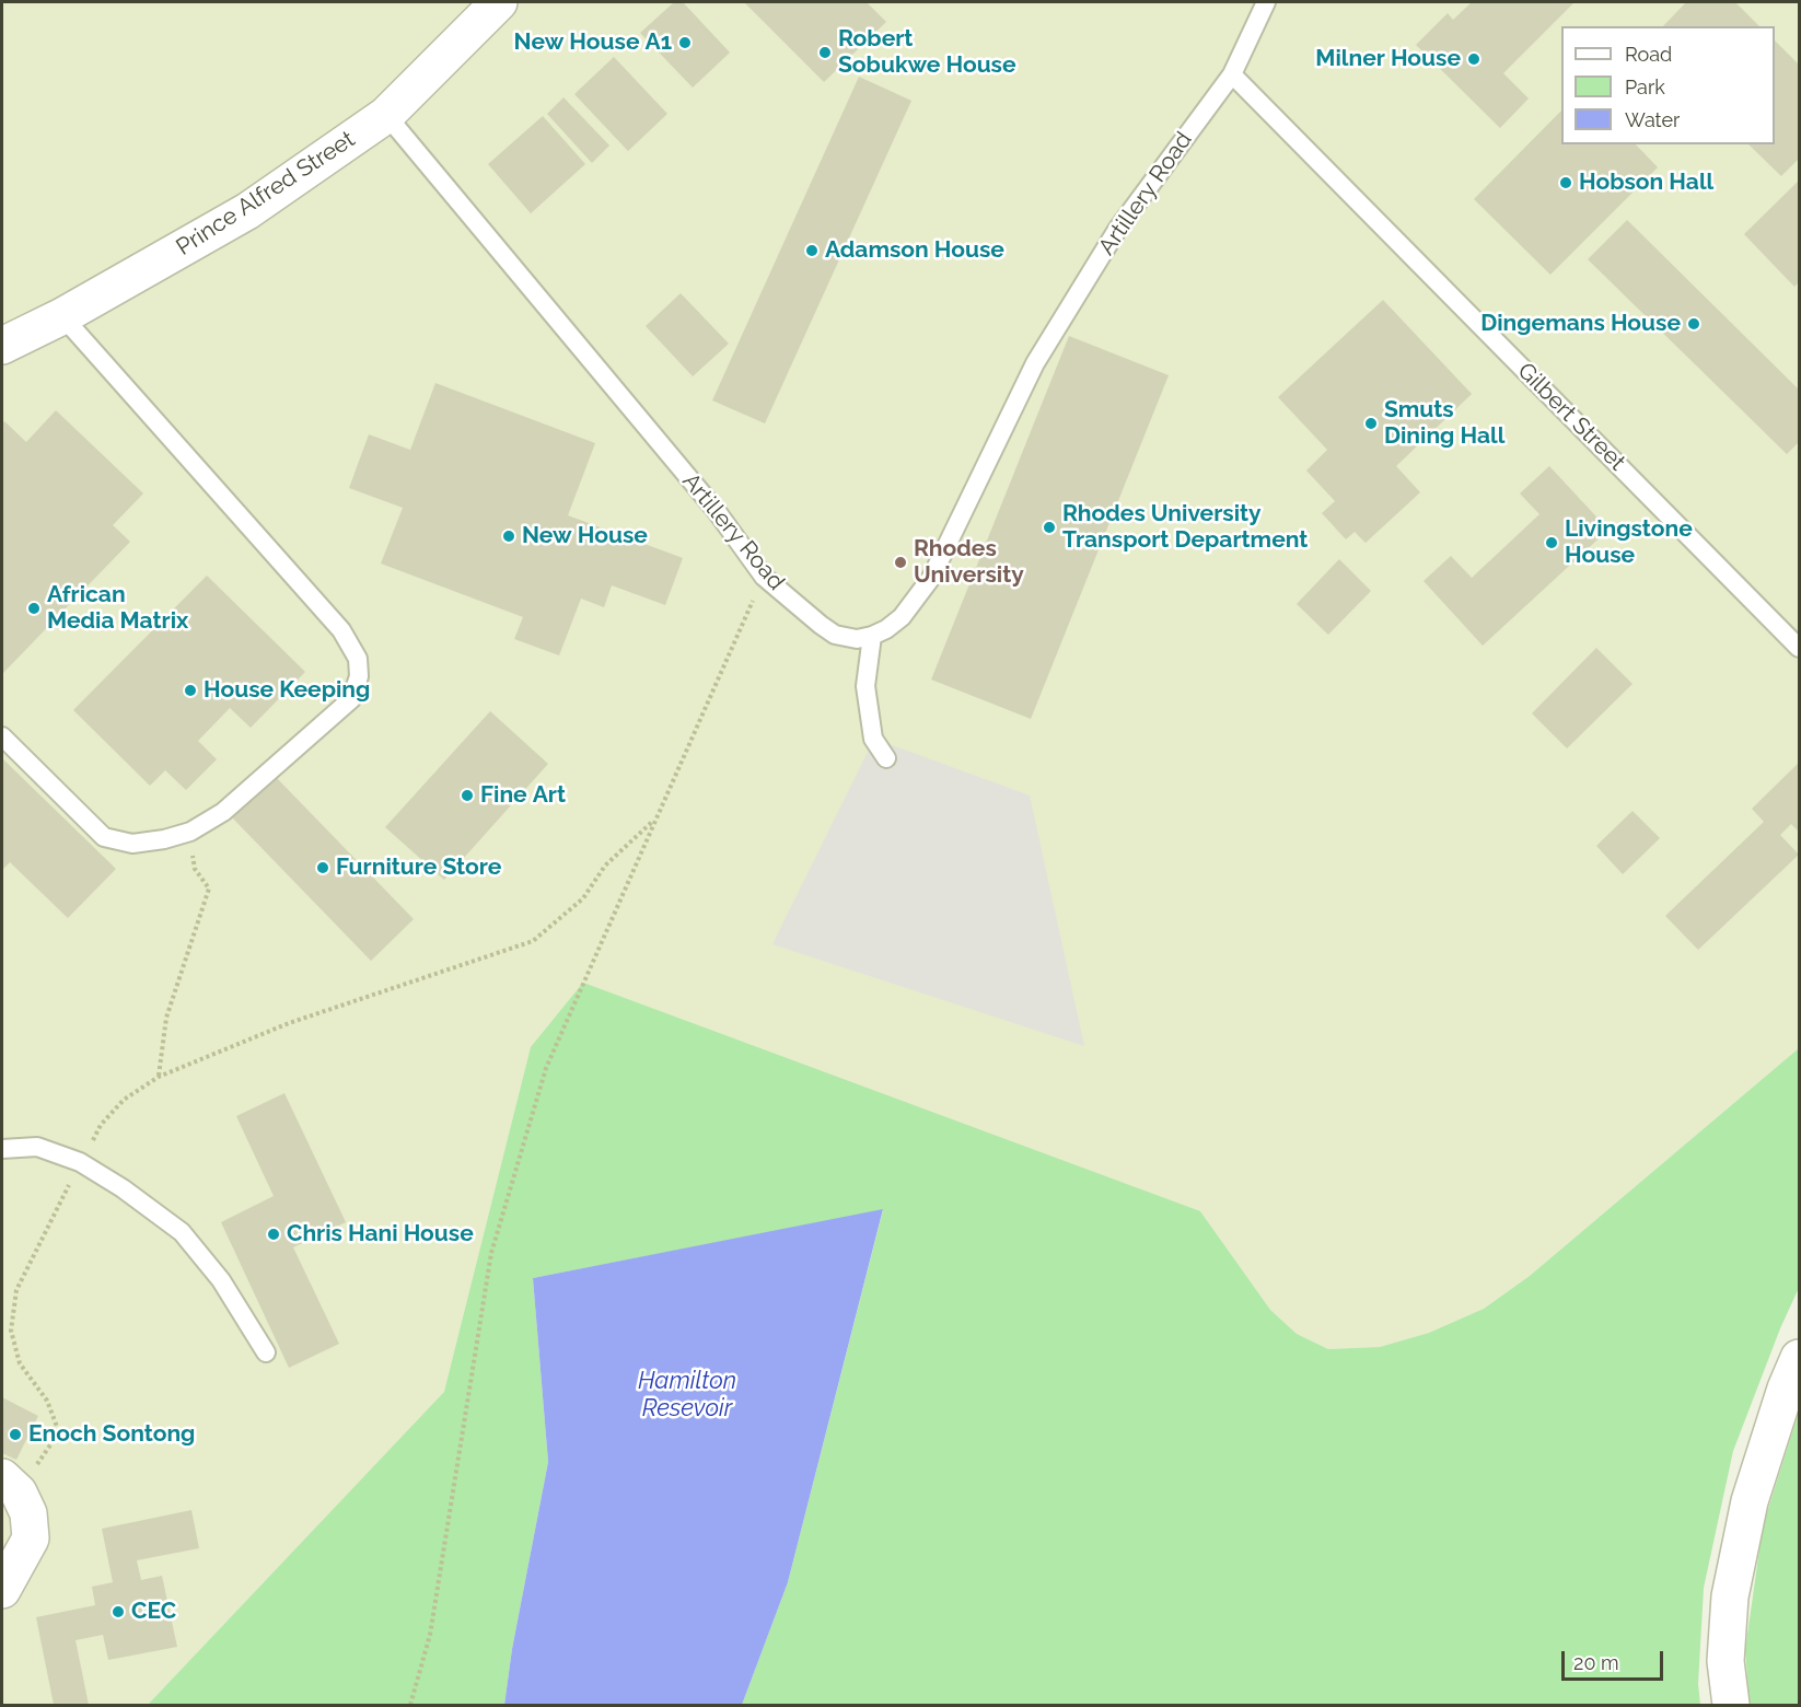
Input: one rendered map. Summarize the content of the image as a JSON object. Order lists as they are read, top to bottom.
{
  "streets": {
    "street": ["Prince Alfred Street"],
    "lane": ["Artillery Road", "Gilbert Street"]
  },
  "crossings": [
    ["Prince Alfred Street", "Artillery Road"],
    ["Artillery Road", "Gilbert Street"]
  ],
  "water": ["Hamilton Resevoir"],
  "places": [
    "New House A1",
    "Robert Sobukwe House",
    "Milner House",
    "Hobson Hall",
    "Adamson House",
    "Dingemans House",
    "Smuts Dining Hall",
    "Rhodes University Transport Department",
    "New House",
    "Livingstone House",
    "Rhodes University",
    "African Media Matrix",
    "House Keeping",
    "Fine Art",
    "Furniture Store",
    "Chris Hani House",
    "Enoch Sontong",
    "CEC"
  ],
  "legend": ["Road", "Park", "Water"],
  "scale_bar": "20 m"
}
